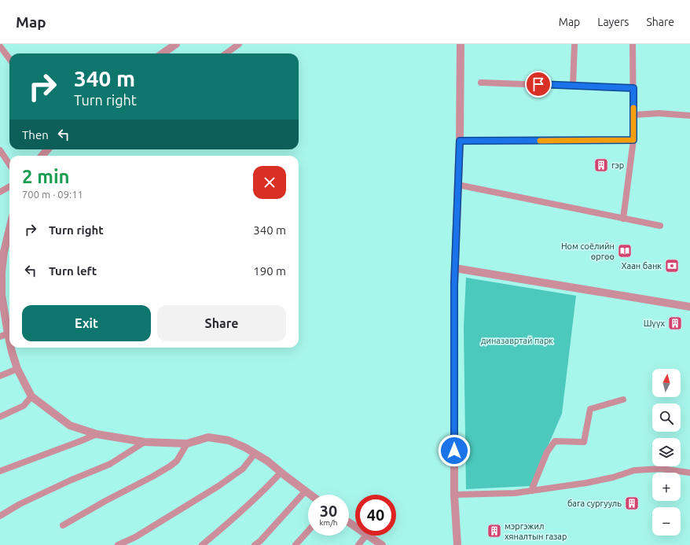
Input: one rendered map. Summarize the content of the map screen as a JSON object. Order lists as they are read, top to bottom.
{
  "parks": ["диназавртай парк"],
  "places": {
    "building": [
      "гэр",
      "Шүүх",
      "бага сургууль",
      "мэргэжил хяналтын газар"
    ],
    "library": ["Ном соёлийн өргөө"],
    "bank": ["Хаан банк"]
  },
  "north": "top",
  "page": {
    "header": "Map",
    "nav": ["Map", "Layers", "Share"],
    "turn": ["340 m", "Turn right"],
    "then": "Then",
    "heading": ["2 min", "700 m · 09:11"],
    "list": [
      {
        "name": "Turn right",
        "value": "340 m"
      },
      {
        "name": "Turn left",
        "value": "190 m"
      }
    ],
    "buttons": ["Exit", "Share"],
    "map_buttons": ["+", "−"],
    "speed": "30 km/h",
    "limit": "40"
  }
}
